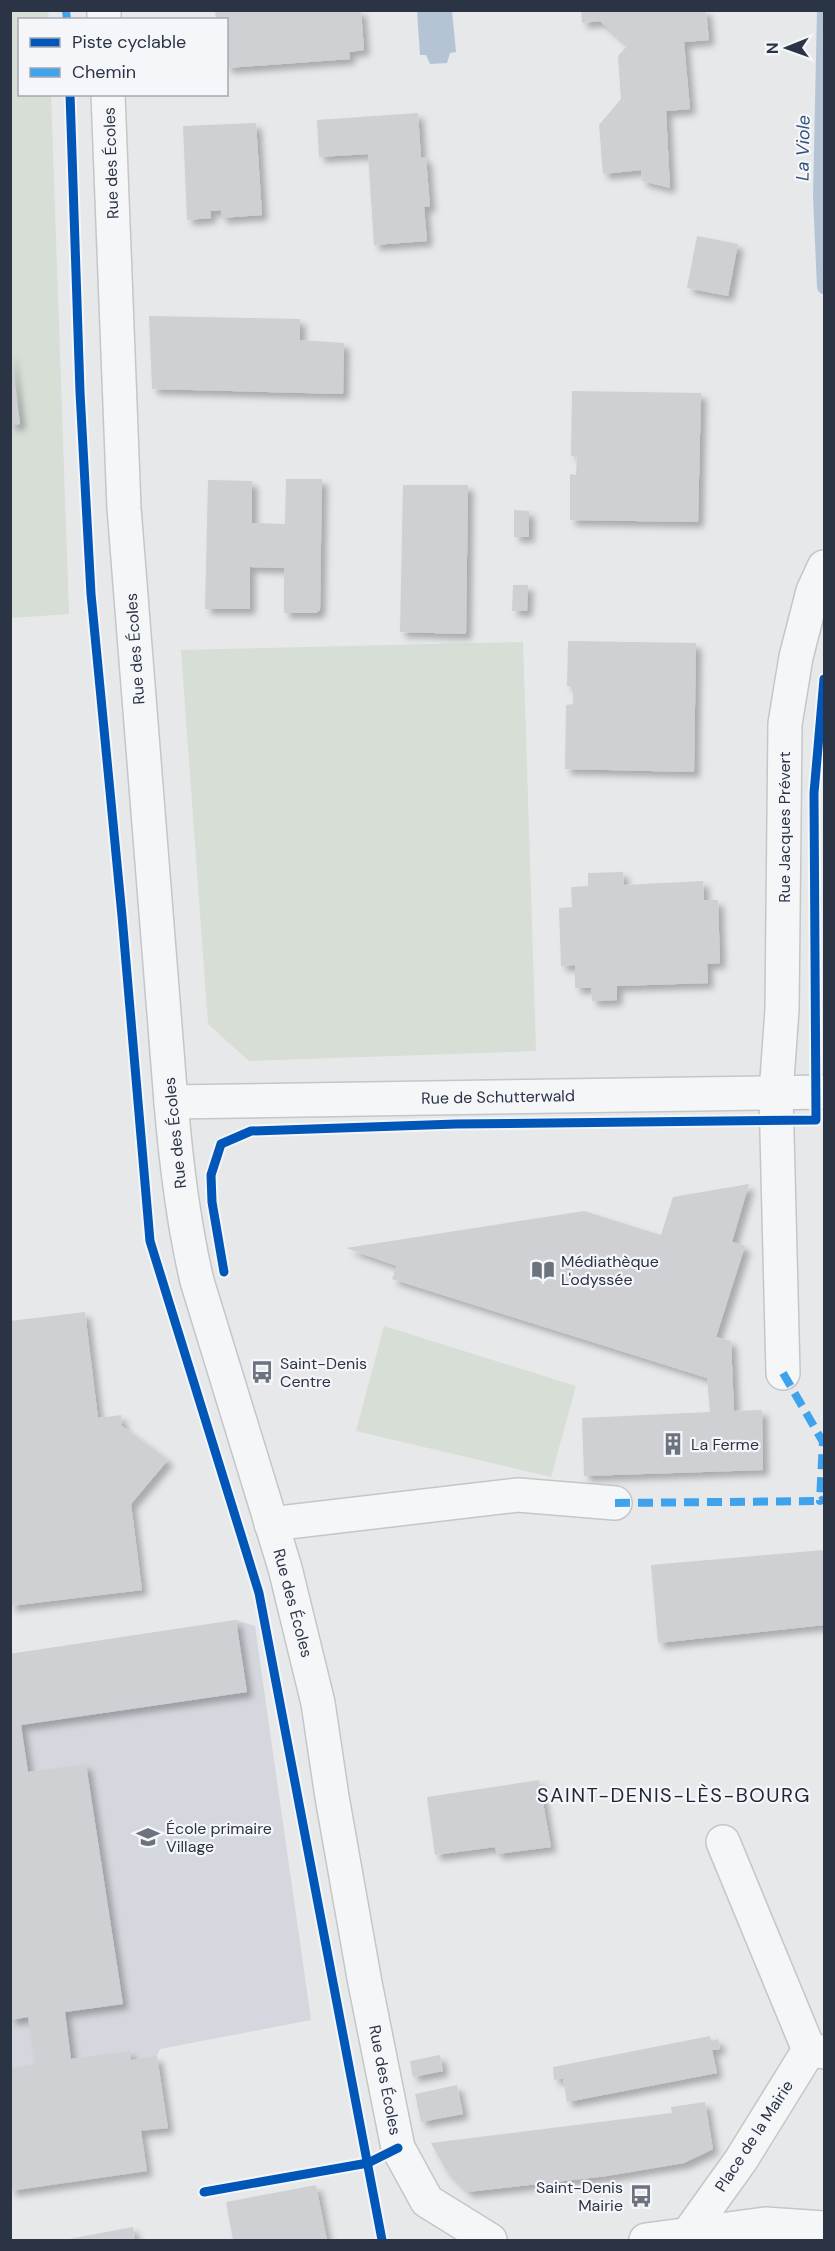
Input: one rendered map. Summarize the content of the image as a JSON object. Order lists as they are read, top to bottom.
{
  "streets": {
    "street": [
      "Rue des Écoles",
      "Rue Jacques Prévert",
      "Rue de Schutterwald",
      "Place de la Mairie"
    ]
  },
  "crossings": [
    ["Rue des Écoles", "Rue de Schutterwald"],
    ["Rue Jacques Prévert", "Rue de Schutterwald"]
  ],
  "districts": ["SAINT-DENIS-LÈS-BOURG"],
  "water": ["La Viole"],
  "places": {
    "library": ["Médiathèque L'odyssée"],
    "bus stop": ["Saint-Denis Centre", "Saint-Denis Mairie"],
    "building": ["La Ferme"],
    "school or university": ["École primaire Village"]
  },
  "legend": ["Piste cyclable", "Chemin"],
  "north": "left"
}
